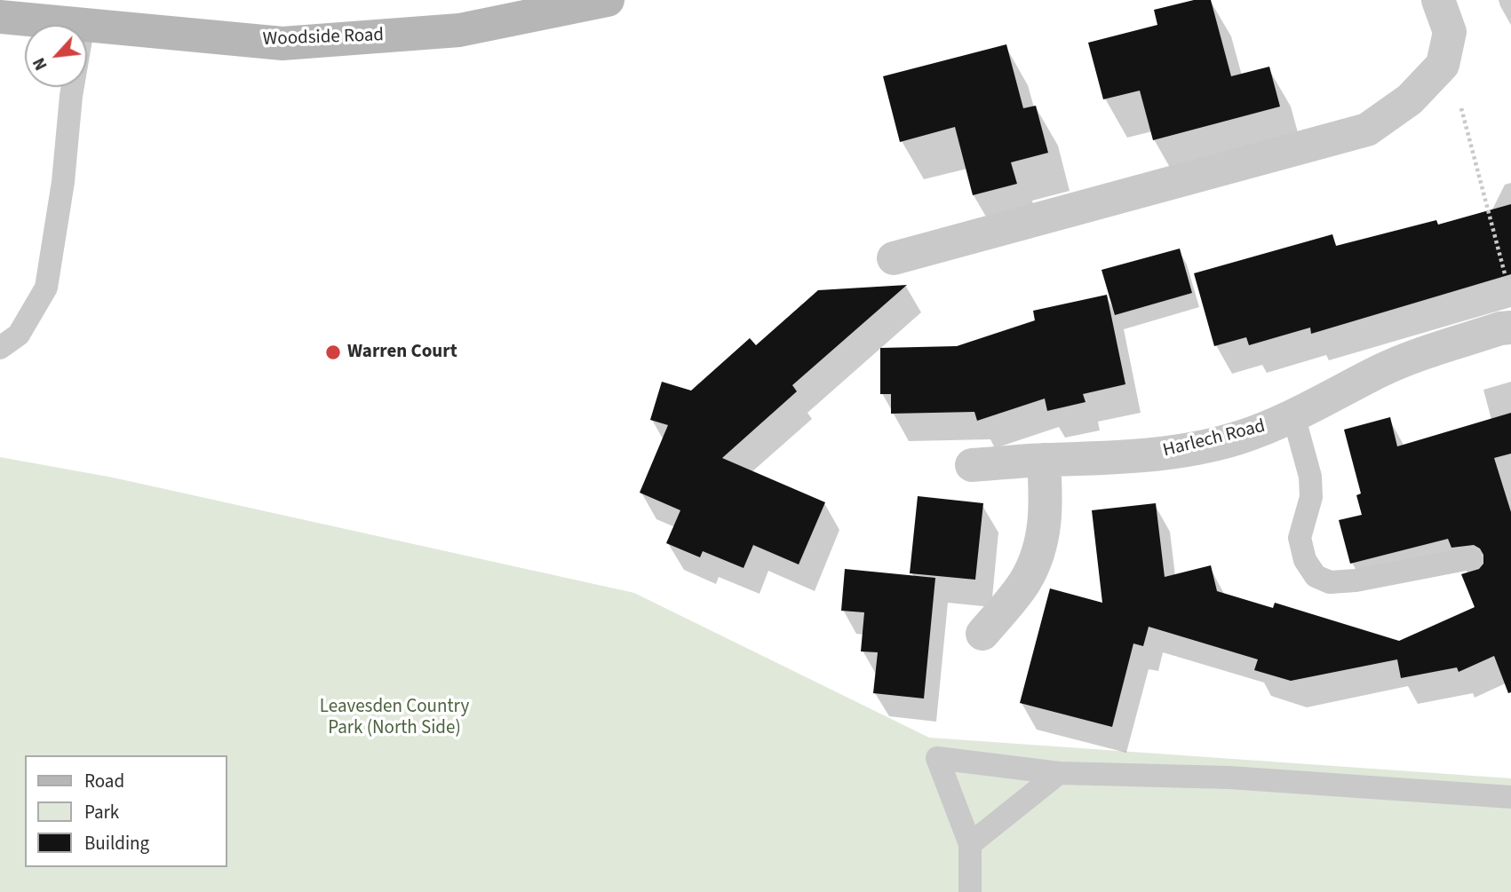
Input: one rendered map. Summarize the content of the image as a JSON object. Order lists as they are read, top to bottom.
{
  "streets": {
    "street": ["Woodside Road", "Harlech Road"]
  },
  "parks": ["Leavesden Country Park (North Side)"],
  "places": ["Warren Court"],
  "legend": ["Road", "Park", "Building"],
  "north": "bottom left"
}
